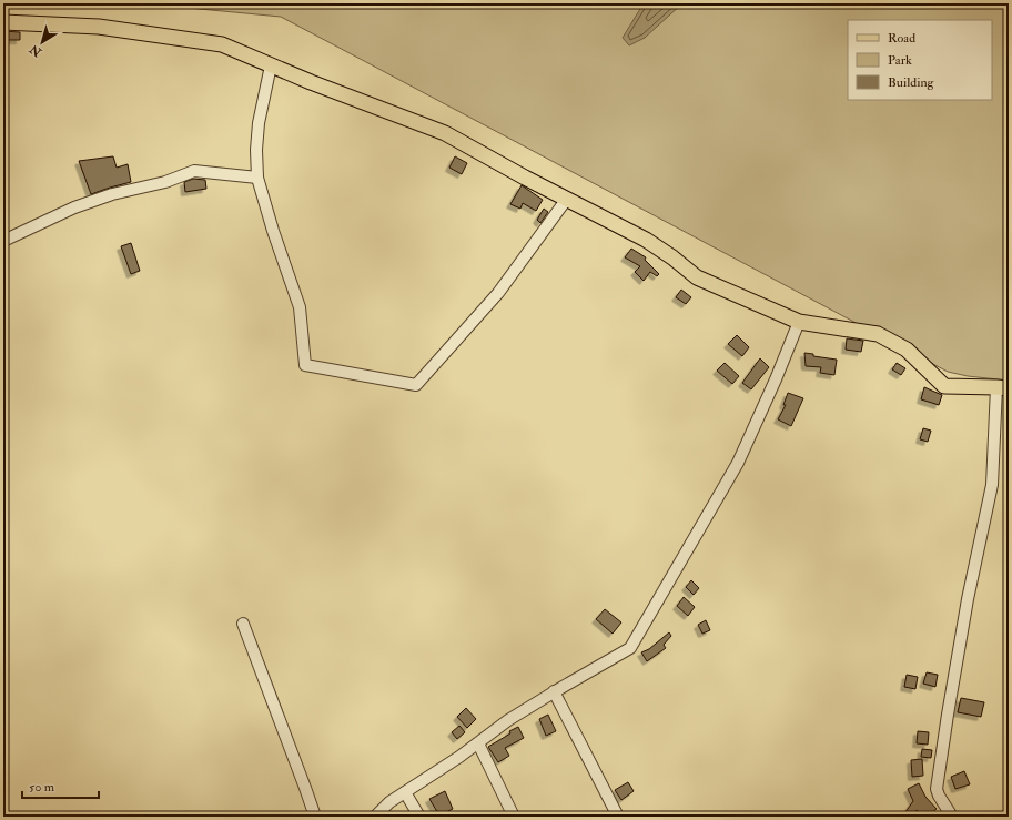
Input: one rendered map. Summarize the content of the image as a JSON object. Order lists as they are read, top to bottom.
{
  "legend": ["Road", "Park", "Building"],
  "scale_bar": "50 m",
  "north": "bottom left"
}
